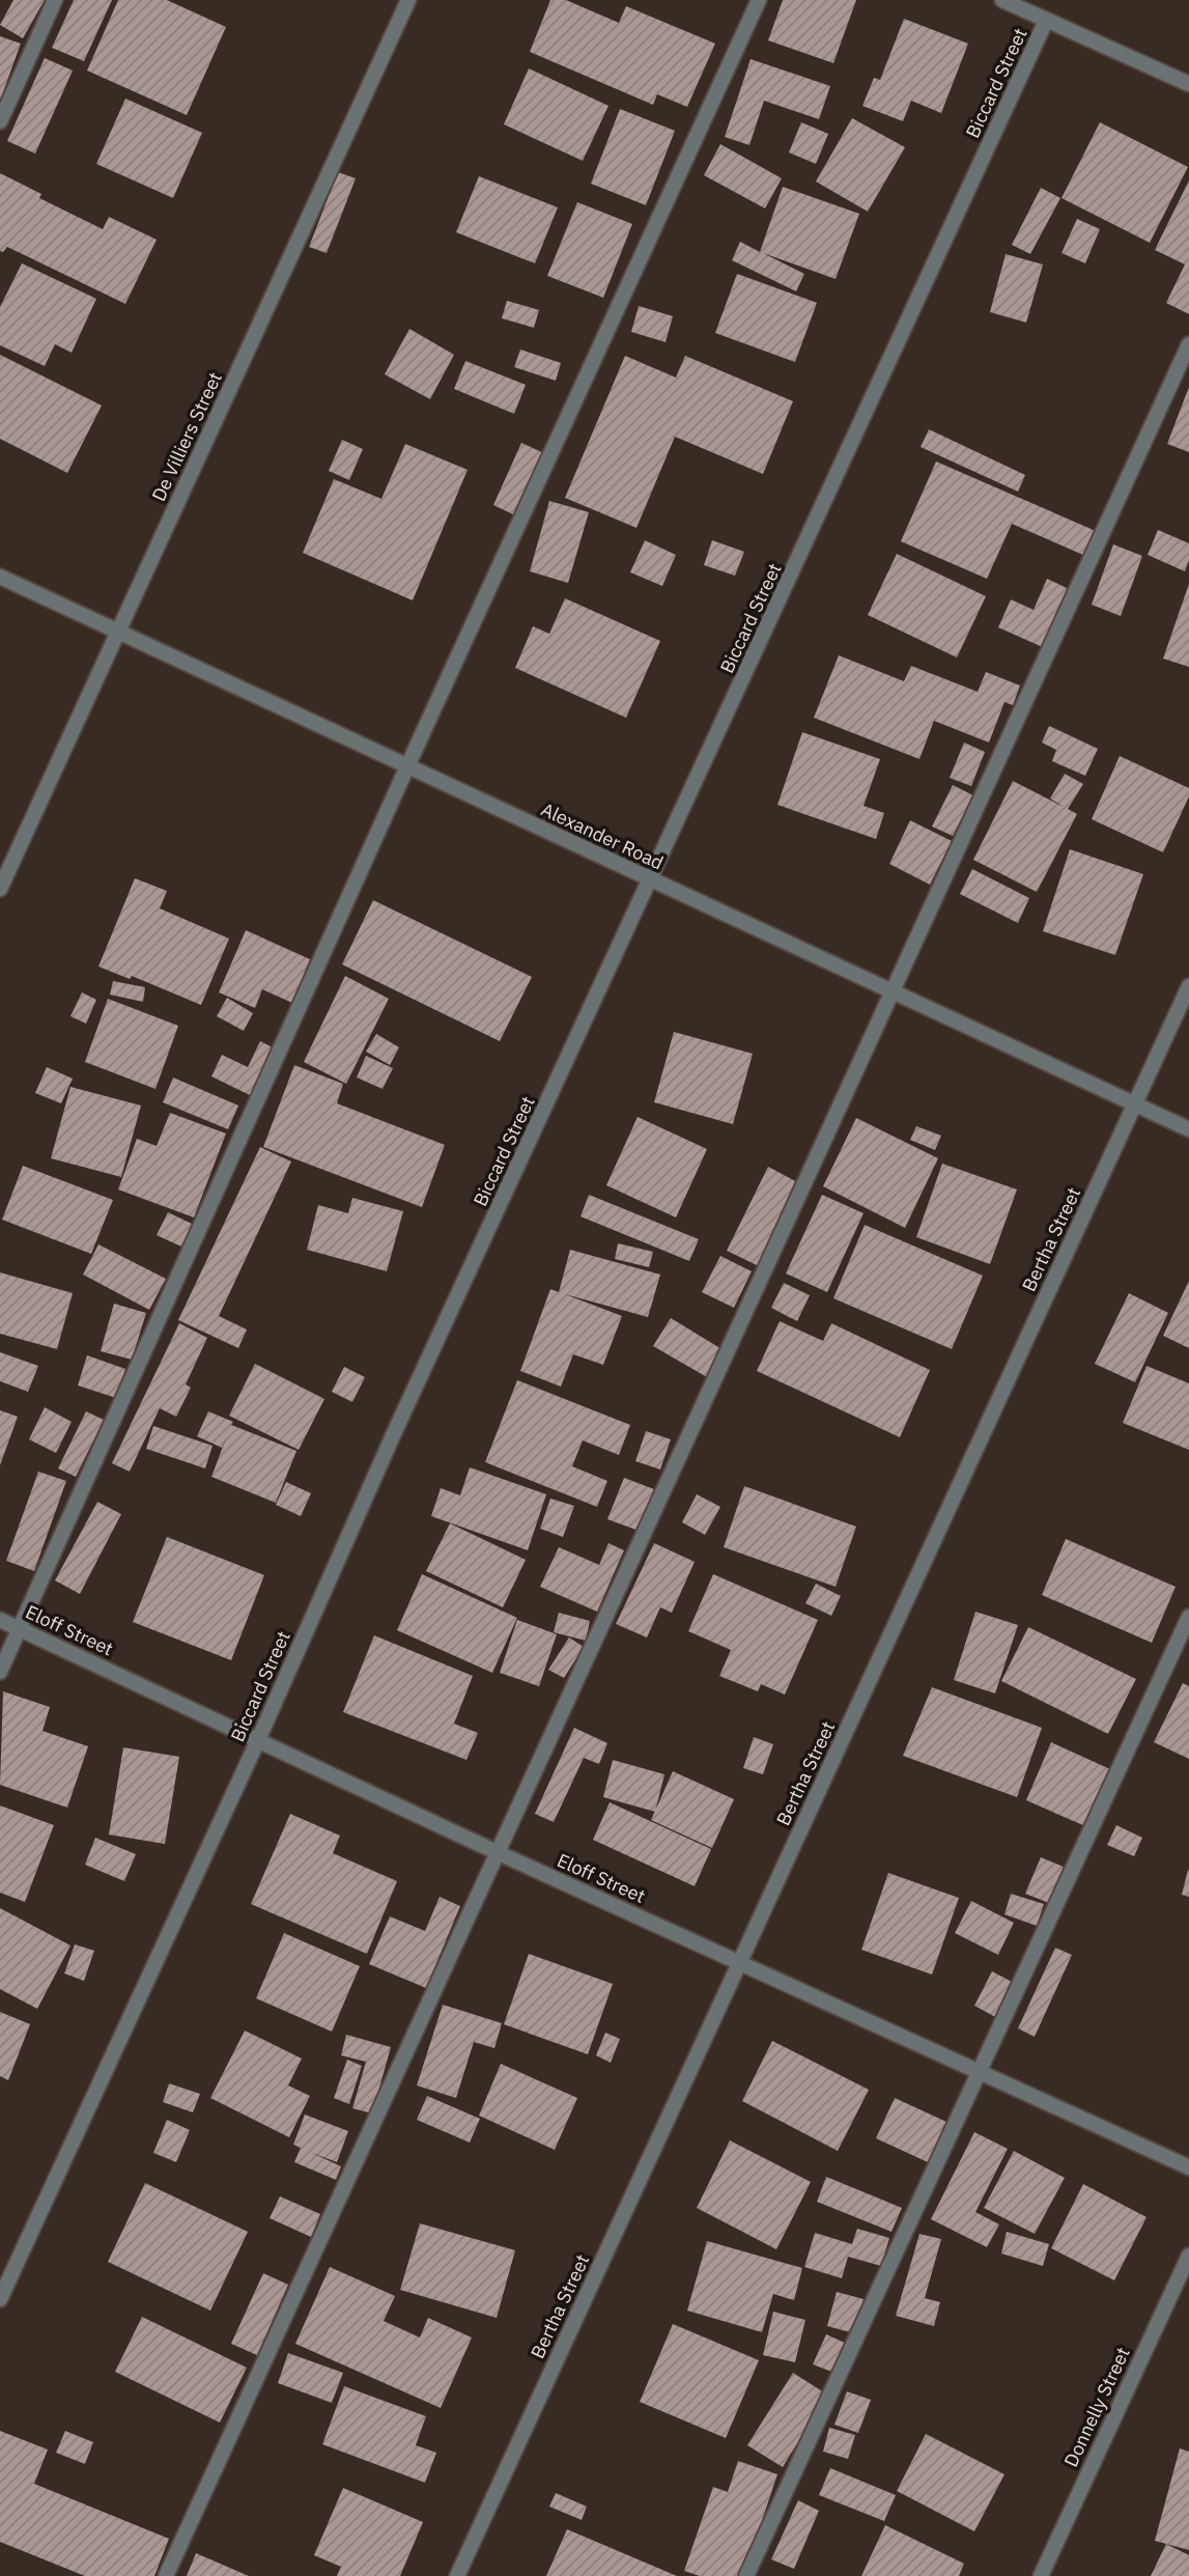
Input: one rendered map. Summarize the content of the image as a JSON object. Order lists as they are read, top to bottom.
{
  "streets": {
    "street": [
      "Biccard Street",
      "De Villiers Street",
      "Alexander Road",
      "Bertha Street",
      "Eloff Street",
      "Donnelly Street"
    ]
  },
  "crossings": [
    ["Biccard Street", "Alexander Road"],
    ["Biccard Street", "Eloff Street"],
    ["De Villiers Street", "Alexander Road"],
    ["Alexander Road", "Bertha Street"],
    ["Bertha Street", "Eloff Street"]
  ]
}
